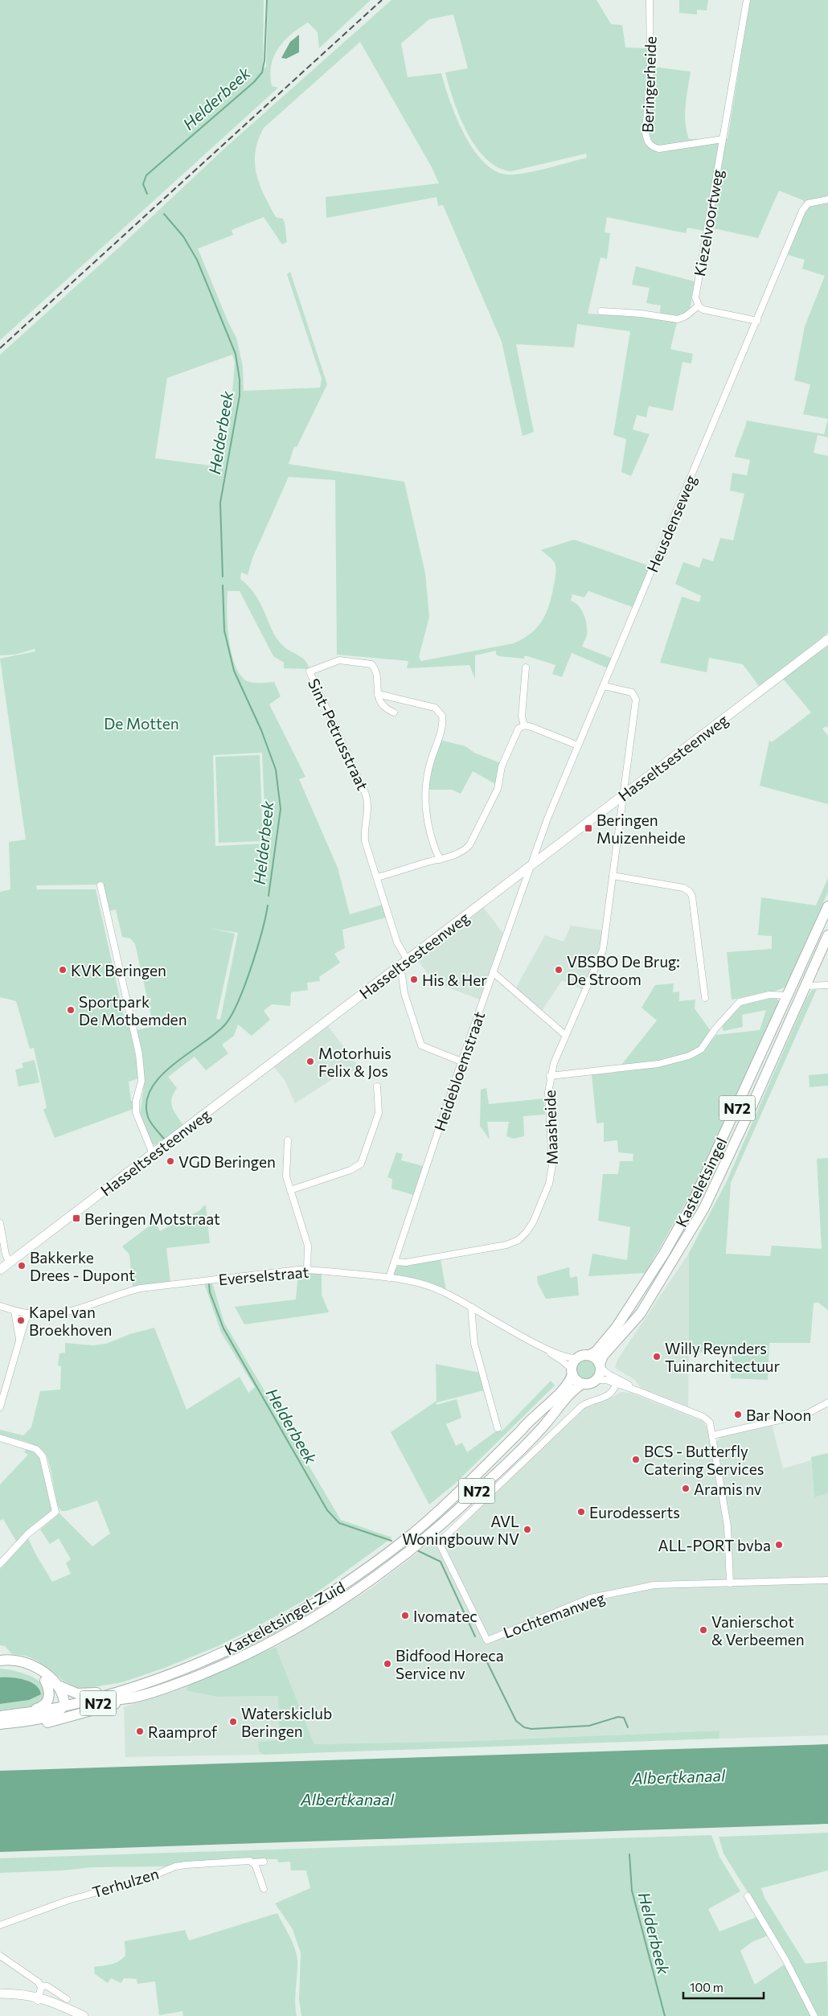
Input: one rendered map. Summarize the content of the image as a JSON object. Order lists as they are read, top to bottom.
{
  "streets": {
    "main road": ["N72", "Kasteletsingel", "Kasteletsingel-Zuid"],
    "street": [
      "Beringerheide",
      "Kiezelvoortweg",
      "Heusdenseweg",
      "Sint-Petrusstraat",
      "Hasseltsesteenweg",
      "Heidebloemstraat",
      "Maasheide",
      "Everselstraat",
      "Lochtemanweg",
      "Terhulzen"
    ]
  },
  "crossings": [
    ["Beringerheide", "Kiezelvoortweg"],
    ["Heusdenseweg", "Hasseltsesteenweg"],
    ["Heusdenseweg", "Heidebloemstraat"],
    ["Heusdenseweg", "Maasheide"],
    ["Sint-Petrusstraat", "Hasseltsesteenweg"],
    ["Hasseltsesteenweg", "Heidebloemstraat"],
    ["Hasseltsesteenweg", "Maasheide"],
    ["Heidebloemstraat", "Maasheide"],
    ["Heidebloemstraat", "Everselstraat"],
    ["N72", "Kasteletsingel"],
    ["N72", "Everselstraat"],
    ["N72", "Kasteletsingel-Zuid"],
    ["Kasteletsingel", "Everselstraat"],
    ["Kasteletsingel", "Kasteletsingel-Zuid"],
    ["Everselstraat", "Kasteletsingel-Zuid"]
  ],
  "water": ["Helderbeek", "Albertkanaal"],
  "parks": ["De Motten"],
  "places": {
    "transit": ["Beringen Muizenheide", "Beringen Motstraat"],
    "other": [
      "KVK Beringen",
      "VBSBO De Brug: De Stroom",
      "His & Her",
      "Sportpark De Motbemden",
      "Motorhuis Felix & Jos",
      "VGD Beringen",
      "Bakkerke Drees - Dupont",
      "Kapel van Broekhoven",
      "Willy Reynders Tuinarchitectuur",
      "Bar Noon",
      "BCS - Butterfly Catering Services",
      "Aramis nv",
      "Eurodesserts",
      "AVL Woningbouw NV",
      "ALL-PORT bvba",
      "Ivomatec",
      "Vanierschot & Verbeemen",
      "Bidfood Horeca Service nv",
      "Waterskiclub Beringen",
      "Raamprof"
    ]
  },
  "scale_bar": "100 m"
}
